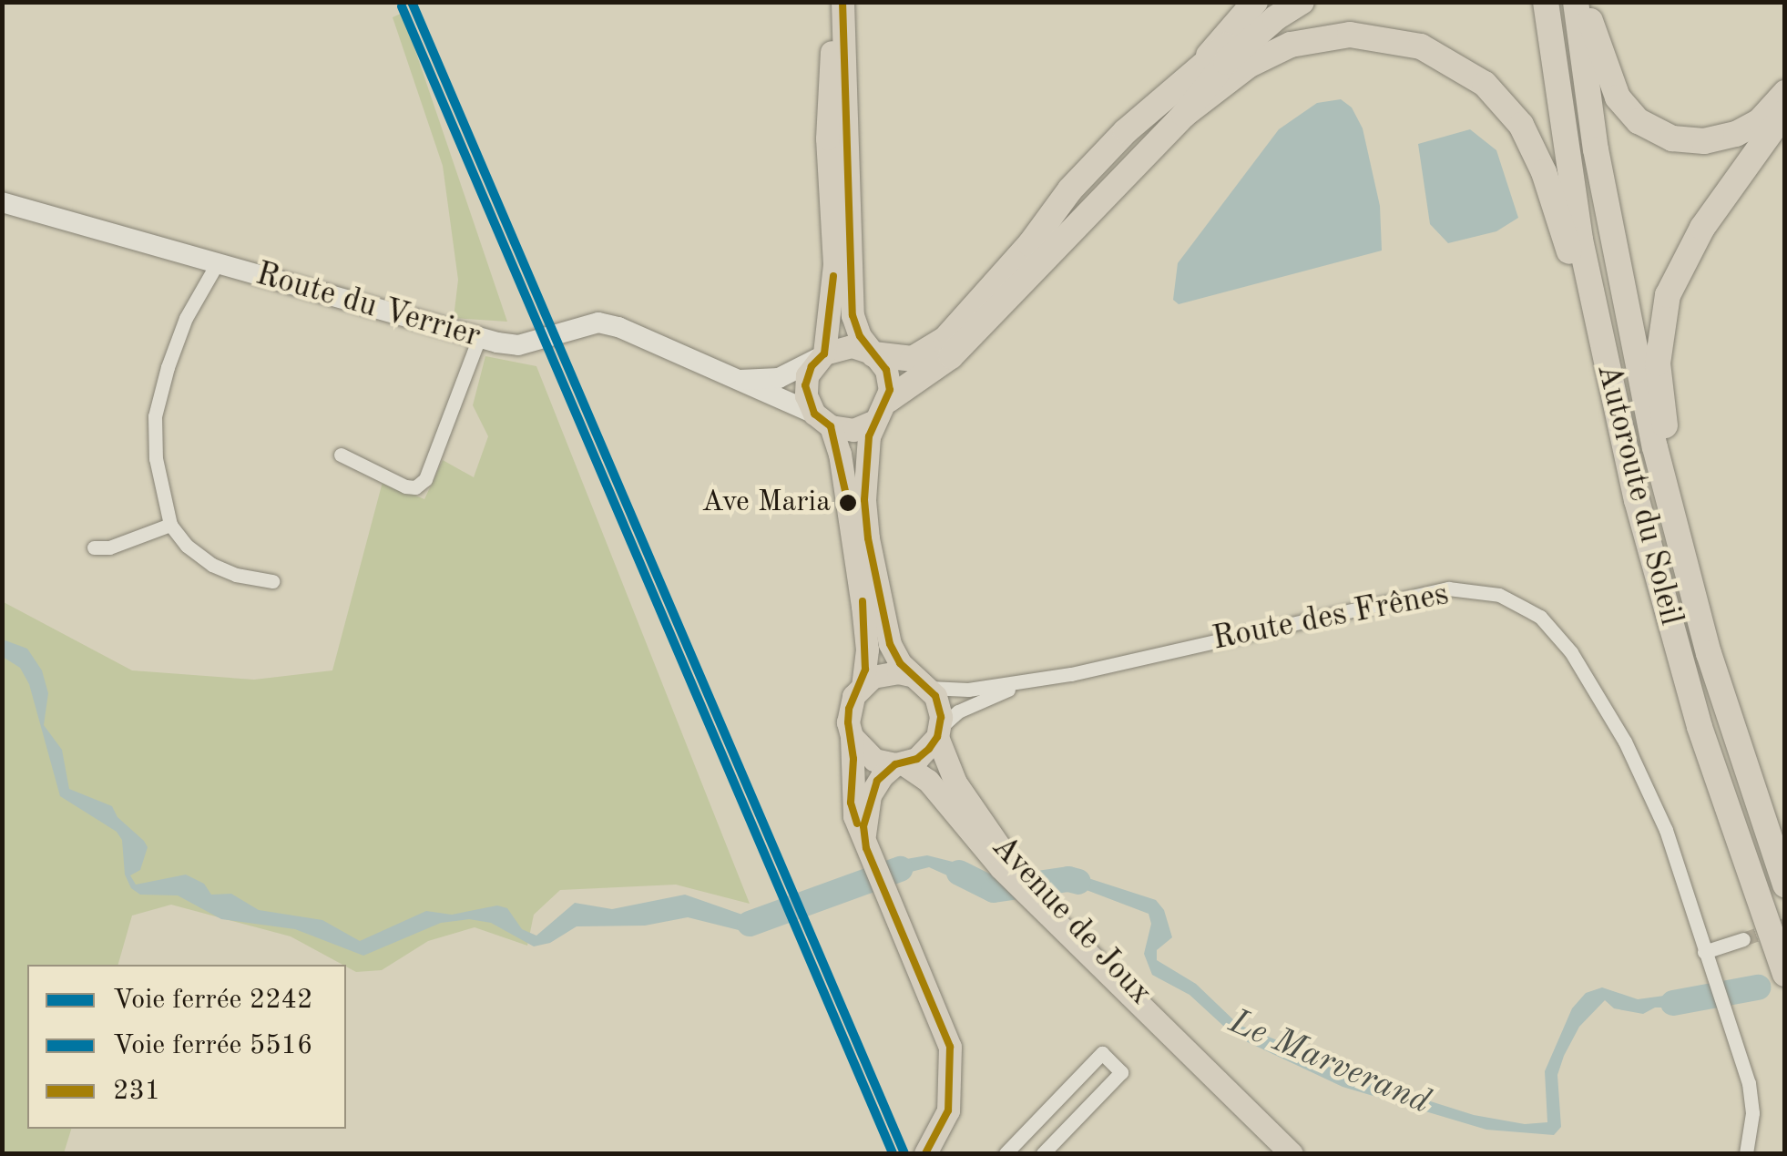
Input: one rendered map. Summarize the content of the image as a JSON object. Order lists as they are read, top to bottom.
{
  "streets": {
    "highway": ["Autoroute du Soleil"],
    "main road": ["Route du Verrier", "Avenue de Joux"],
    "street": ["Route des Frênes"]
  },
  "crossings": [
    ["Route des Frênes", "Avenue de Joux"]
  ],
  "water": ["Le Marverand"],
  "places": ["Ave Maria"],
  "lines": ["rail line 2242", "transit line 231", "rail line 5516"],
  "legend": ["Voie ferrée 2242", "Voie ferrée 5516", "231"]
}
